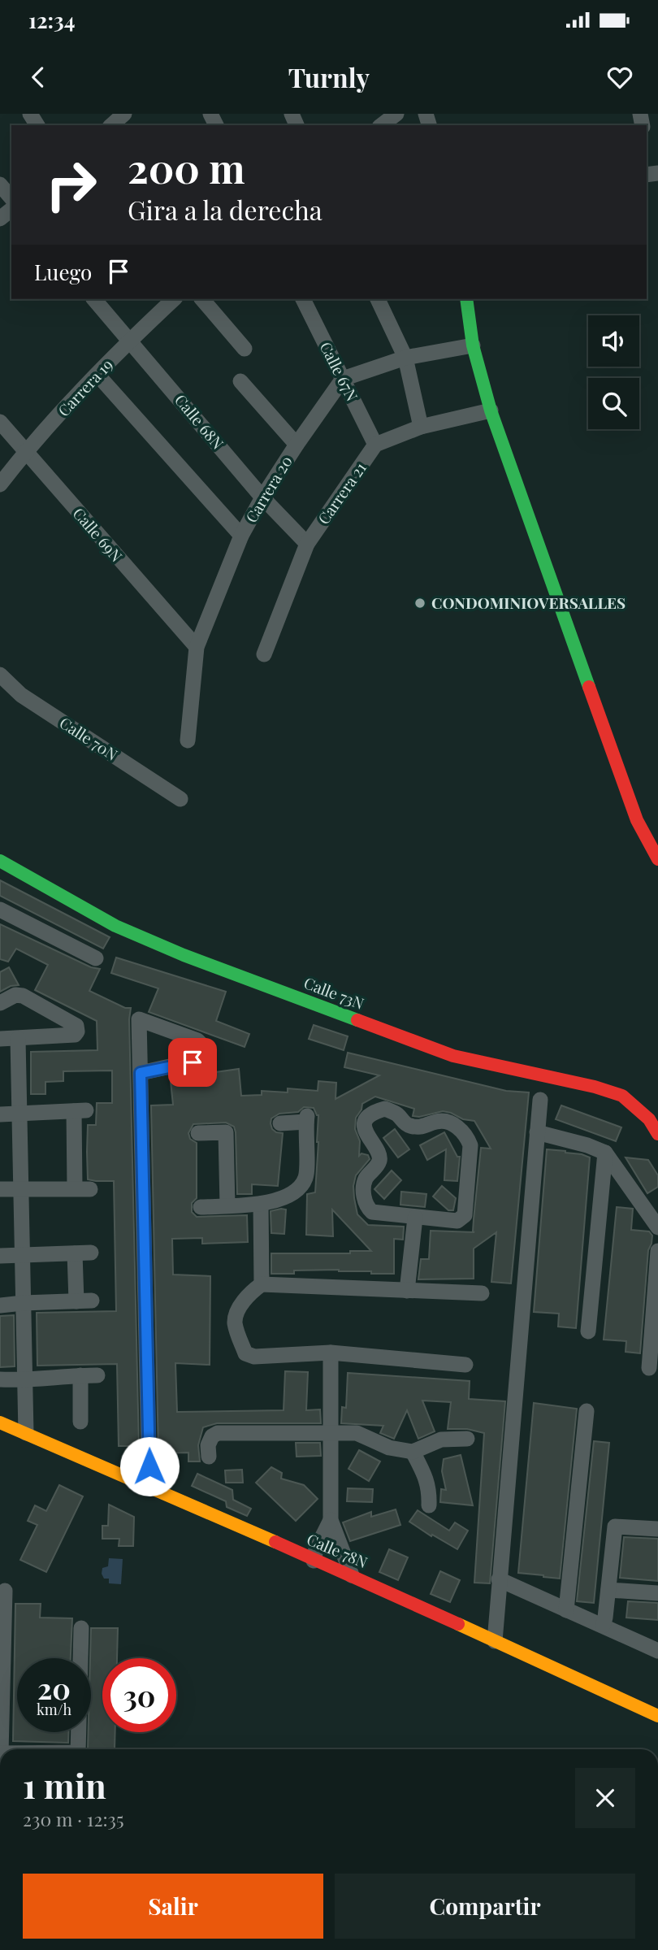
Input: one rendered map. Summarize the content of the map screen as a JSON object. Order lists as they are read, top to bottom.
{
  "streets": {
    "main road": ["Calle 73N", "Calle 78N"],
    "street": [
      "Calle 67N",
      "Carrera 19",
      "Calle 68N",
      "Carrera 20",
      "Carrera 21",
      "Calle 69N",
      "Calle 70N"
    ]
  },
  "crossings": [
    ["Calle 67N", "Carrera 20"],
    ["Calle 67N", "Carrera 21"],
    ["Carrera 19", "Calle 68N"],
    ["Carrera 19", "Calle 69N"],
    ["Calle 68N", "Carrera 20"],
    ["Calle 68N", "Carrera 21"],
    ["Carrera 20", "Calle 69N"]
  ],
  "places": ["CONDOMINIOVERSALLES"],
  "page": {
    "status": "12:34",
    "header": "Turnly",
    "turn": ["200 m", "Gira a la derecha"],
    "then": "Luego",
    "speed": "20 km/h",
    "limit": "30",
    "heading": ["1 min", "230 m · 12:35"],
    "buttons": ["Salir", "Compartir"]
  }
}
